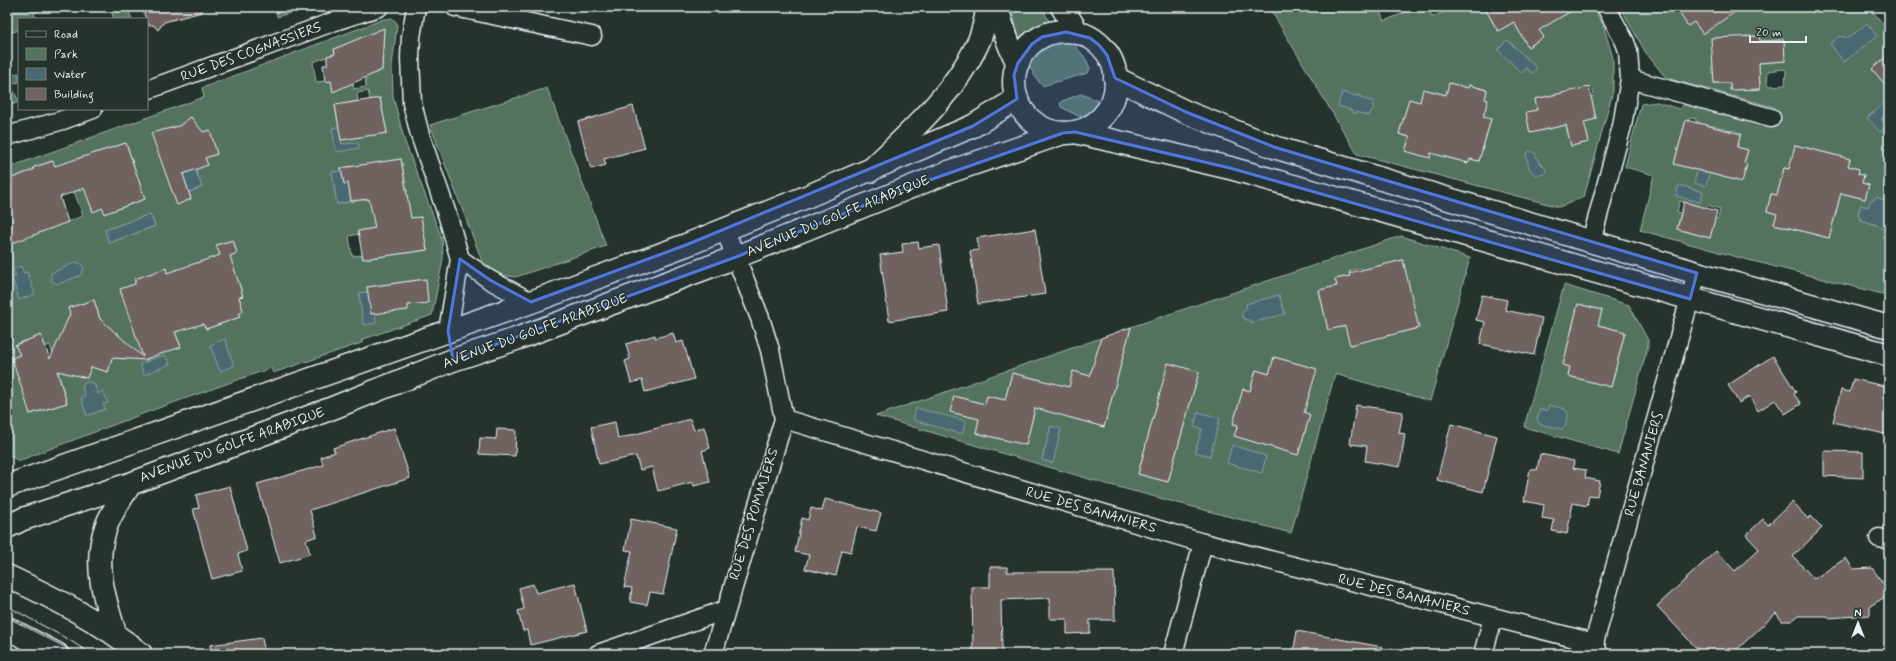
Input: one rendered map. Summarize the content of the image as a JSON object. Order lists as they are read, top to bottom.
{
  "streets": {
    "main road": ["AVENUE DU GOLFE ARABIQUE"],
    "street": [
      "RUE DES COGNASSIERS",
      "RUE BANANIERS",
      "RUE DES BANANIERS",
      "RUE DES POMMIERS"
    ]
  },
  "crossings": [
    ["RUE BANANIERS", "RUE DES BANANIERS"],
    ["RUE DES BANANIERS", "RUE DES POMMIERS"]
  ],
  "legend": [
    "Road",
    "Park",
    "Water",
    "Building"
  ],
  "scale_bar": "20 m",
  "north": "top"
}
